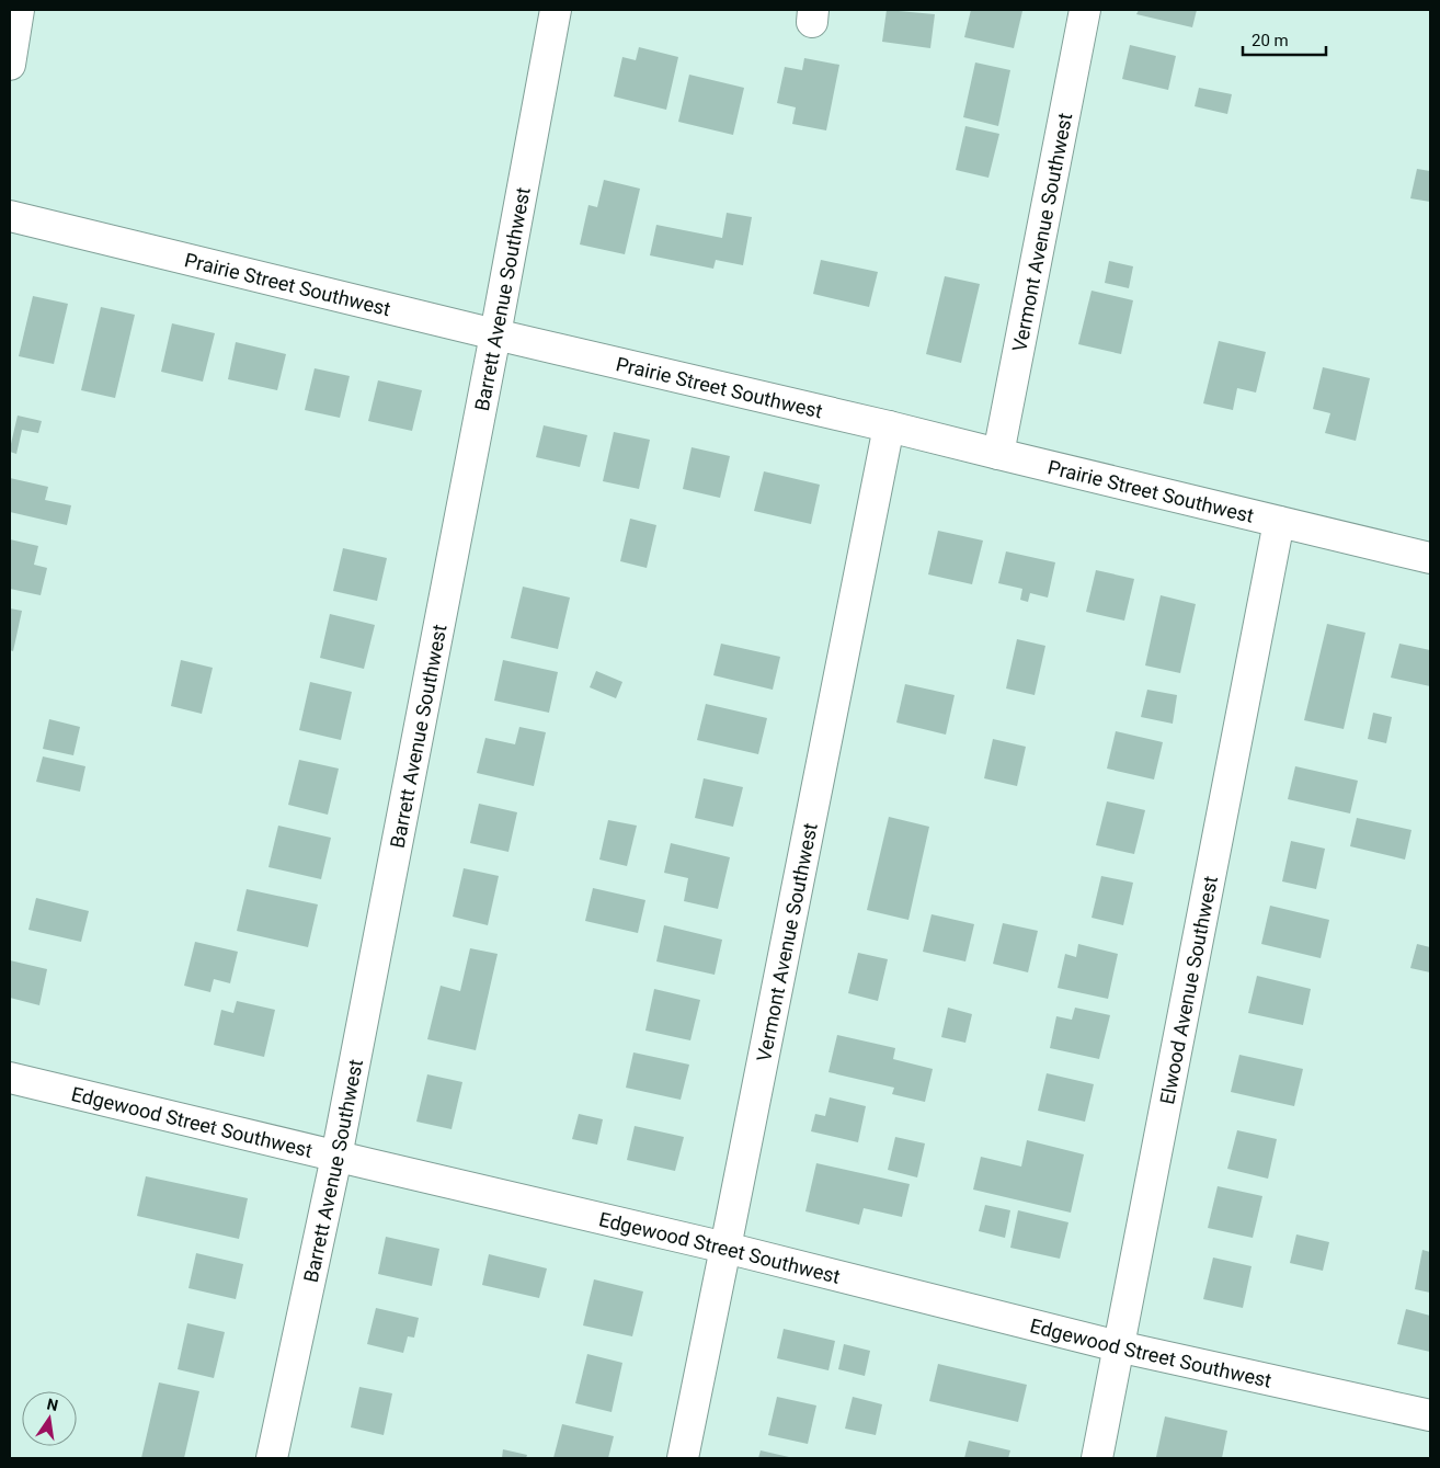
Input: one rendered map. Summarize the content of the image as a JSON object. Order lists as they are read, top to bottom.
{
  "streets": {
    "street": [
      "Vermont Avenue Southwest",
      "Prairie Street Southwest",
      "Barrett Avenue Southwest",
      "Elwood Avenue Southwest",
      "Edgewood Street Southwest"
    ]
  },
  "crossings": [
    ["Vermont Avenue Southwest", "Prairie Street Southwest"],
    ["Vermont Avenue Southwest", "Edgewood Street Southwest"],
    ["Prairie Street Southwest", "Barrett Avenue Southwest"],
    ["Prairie Street Southwest", "Elwood Avenue Southwest"],
    ["Barrett Avenue Southwest", "Edgewood Street Southwest"],
    ["Elwood Avenue Southwest", "Edgewood Street Southwest"]
  ],
  "scale_bar": "20 m",
  "north": "top"
}
